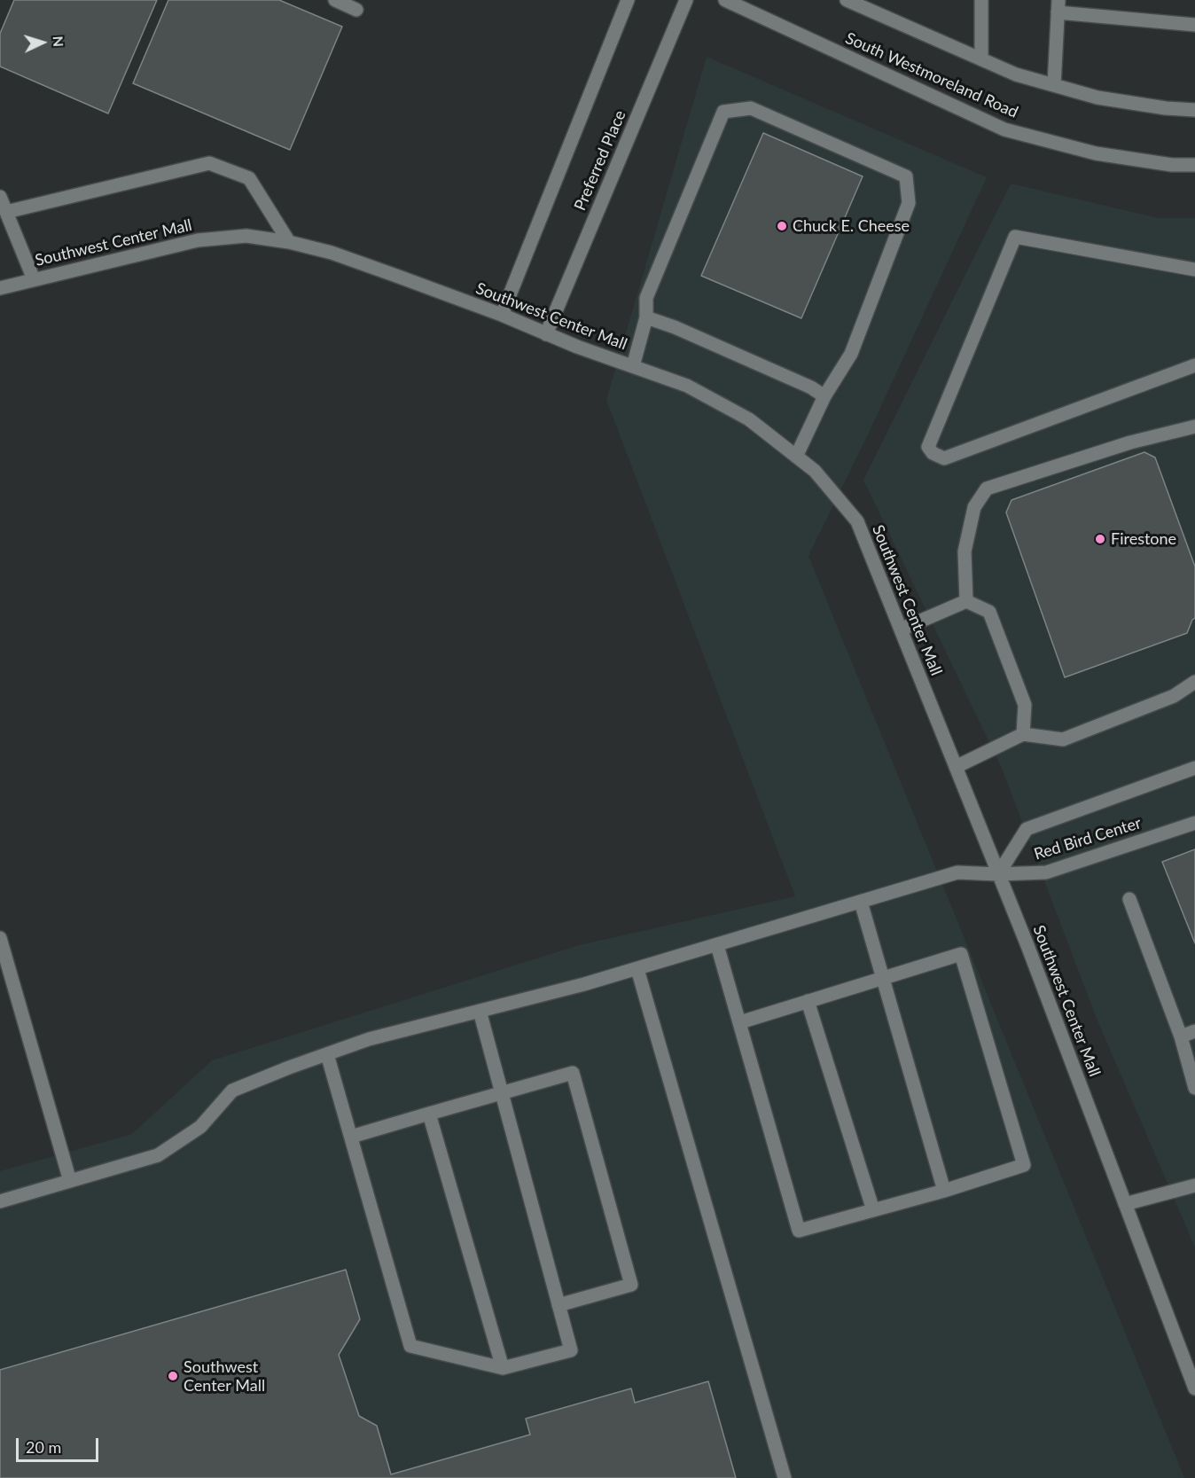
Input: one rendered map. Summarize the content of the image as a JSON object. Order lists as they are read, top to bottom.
{
  "streets": {
    "street": [
      "South Westmoreland Road",
      "Preferred Place",
      "Southwest Center Mall",
      "Red Bird Center"
    ]
  },
  "crossings": [
    ["Preferred Place", "Southwest Center Mall"],
    ["Southwest Center Mall", "Red Bird Center"]
  ],
  "places": ["Chuck E. Cheese", "Firestone", "Southwest Center Mall"],
  "scale_bar": "20 m",
  "north": "right"
}
